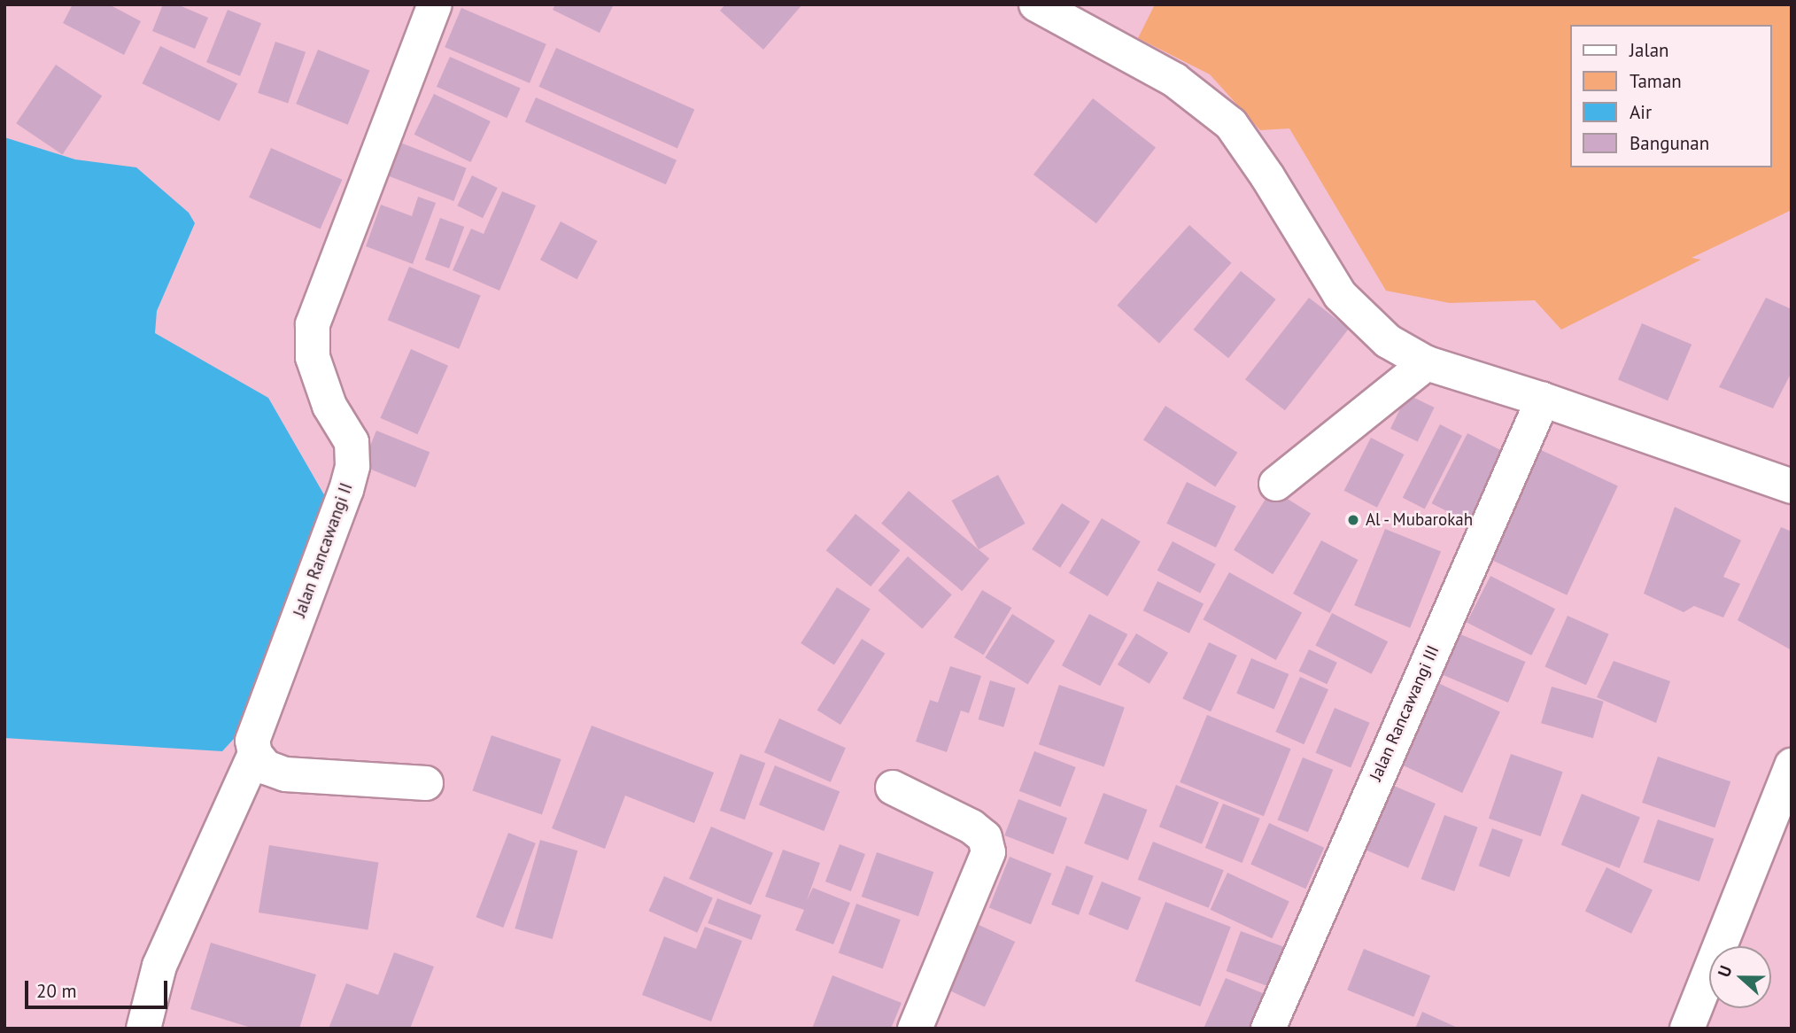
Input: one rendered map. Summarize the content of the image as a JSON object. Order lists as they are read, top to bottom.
{
  "streets": {
    "street": ["Jalan Rancawangi II", "Jalan Rancawangi III"]
  },
  "places": ["Al - Mubarokah"],
  "legend": [
    "Jalan",
    "Taman",
    "Air",
    "Bangunan"
  ],
  "scale_bar": "20 m",
  "north": "left"
}
